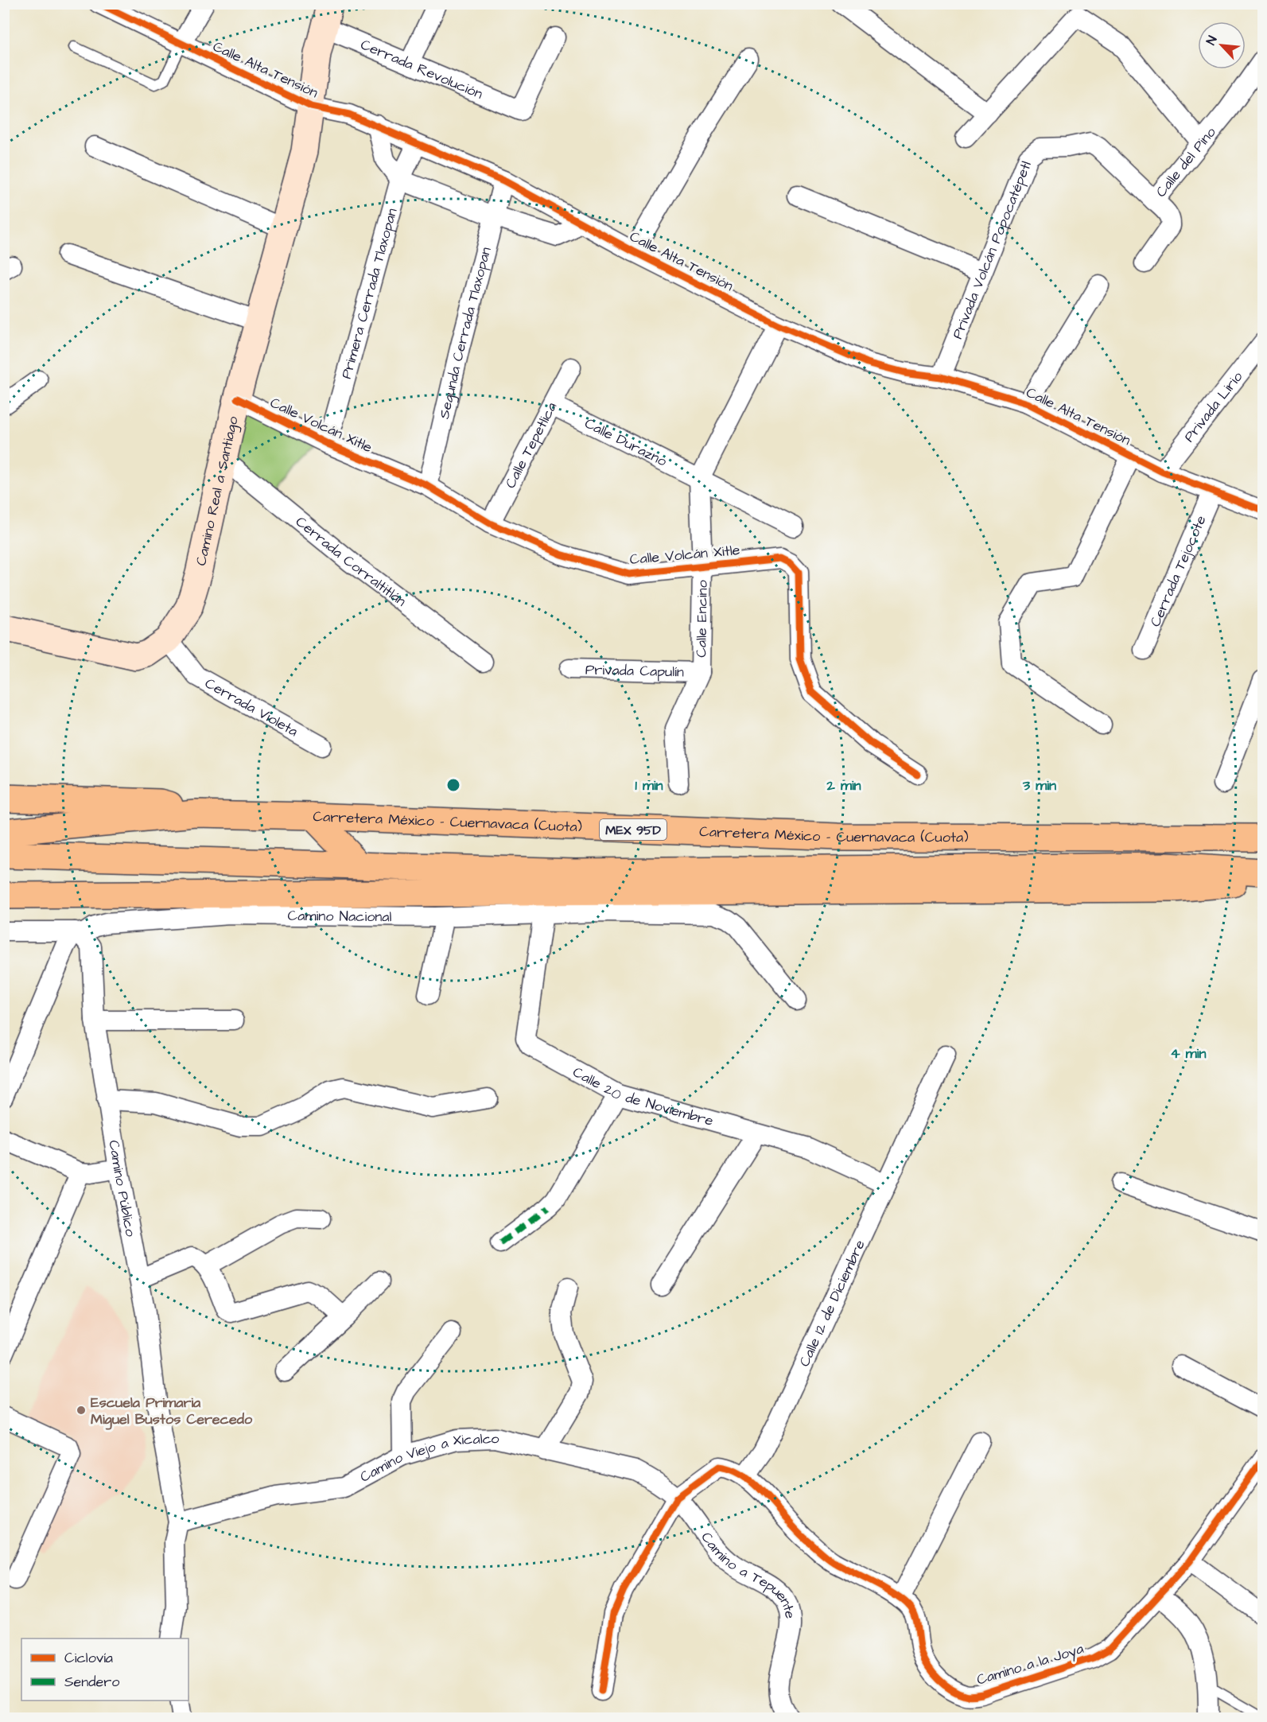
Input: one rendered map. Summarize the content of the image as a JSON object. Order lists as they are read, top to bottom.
{
  "streets": {
    "highway": ["Carretera México - Cuernavaca (Cuota)", "MEX 95D"],
    "street": [
      "Cerrada Revolución",
      "Calle Alta Tensión",
      "Calle del Pino",
      "Privada Volcán Popocatépetl",
      "Primera Cerrada Tlaxopan",
      "Segunda Cerrada Tlaxopan",
      "Privada Lirio",
      "Calle Volcán Xitle",
      "Calle Durazno",
      "Calle Tepetlica",
      "Camino Real a Santiago",
      "Cerrada Corraltitlán",
      "Cerrada Tejocote",
      "Calle Encino",
      "Privada Capulín",
      "Cerrada Violeta",
      "Camino Nacional",
      "Calle 20 de Noviembre",
      "Camino Público",
      "Calle 12 de Diciembre",
      "Camino Viejo a Xicalco",
      "Camino a Tepuente",
      "Camino a la Joya"
    ]
  },
  "crossings": [
    ["Cerrada Revolución", "Camino Real a Santiago"],
    ["Calle Alta Tensión", "Privada Volcán Popocatépetl"],
    ["Calle Alta Tensión", "Primera Cerrada Tlaxopan"],
    ["Calle Alta Tensión", "Segunda Cerrada Tlaxopan"],
    ["Calle Alta Tensión", "Privada Lirio"],
    ["Calle Alta Tensión", "Camino Real a Santiago"],
    ["Calle Alta Tensión", "Cerrada Tejocote"],
    ["Calle Alta Tensión", "Calle Encino"],
    ["Calle del Pino", "Privada Volcán Popocatépetl"],
    ["Primera Cerrada Tlaxopan", "Calle Volcán Xitle"],
    ["Segunda Cerrada Tlaxopan", "Calle Volcán Xitle"],
    ["Calle Volcán Xitle", "Calle Tepetlica"],
    ["Calle Volcán Xitle", "Camino Real a Santiago"],
    ["Calle Volcán Xitle", "Calle Encino"],
    ["Calle Durazno", "Calle Tepetlica"],
    ["Calle Durazno", "Calle Encino"],
    ["Camino Real a Santiago", "Cerrada Corraltitlán"],
    ["Camino Real a Santiago", "Cerrada Violeta"],
    ["Calle Encino", "Privada Capulín"],
    ["Camino Nacional", "Calle 20 de Noviembre"],
    ["Camino Nacional", "Camino Público"],
    ["Calle 20 de Noviembre", "Calle 12 de Diciembre"],
    ["Camino Público", "Camino Viejo a Xicalco"],
    ["Calle 12 de Diciembre", "Camino a la Joya"],
    ["Camino Viejo a Xicalco", "Camino a Tepuente"]
  ],
  "places": ["Escuela Primaria Miguel Bustos Cerecedo"],
  "legend": ["Ciclovía", "Sendero"],
  "north": "top left",
  "rings": [
    "1 min",
    "2 min",
    "3 min",
    "4 min"
  ]
}
